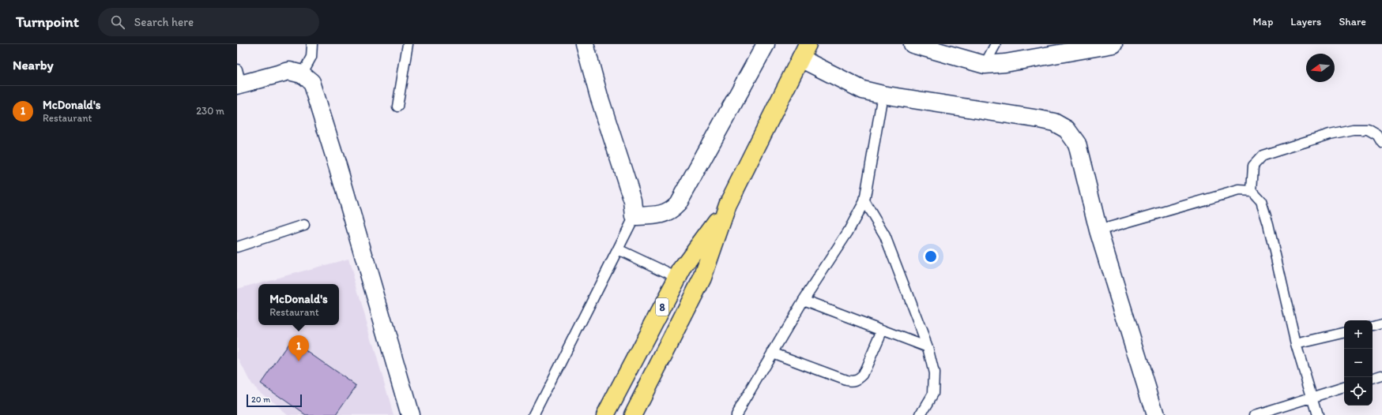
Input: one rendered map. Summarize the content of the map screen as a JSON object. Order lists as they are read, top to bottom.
{
  "streets": {
    "highway": ["8"]
  },
  "scale_bar": "20 m",
  "north": "left",
  "page": {
    "header": "Turnpoint",
    "search": "Search here",
    "nav": ["Map", "Layers", "Share"],
    "heading": "Nearby",
    "list": [
      {
        "mark": "1",
        "name": "McDonald's",
        "note": "Restaurant",
        "value": "230 m"
      }
    ],
    "popup": ["McDonald's", "Restaurant"],
    "map_buttons": ["+", "−"],
    "pins": "1",
    "scale": "20 m"
  }
}
